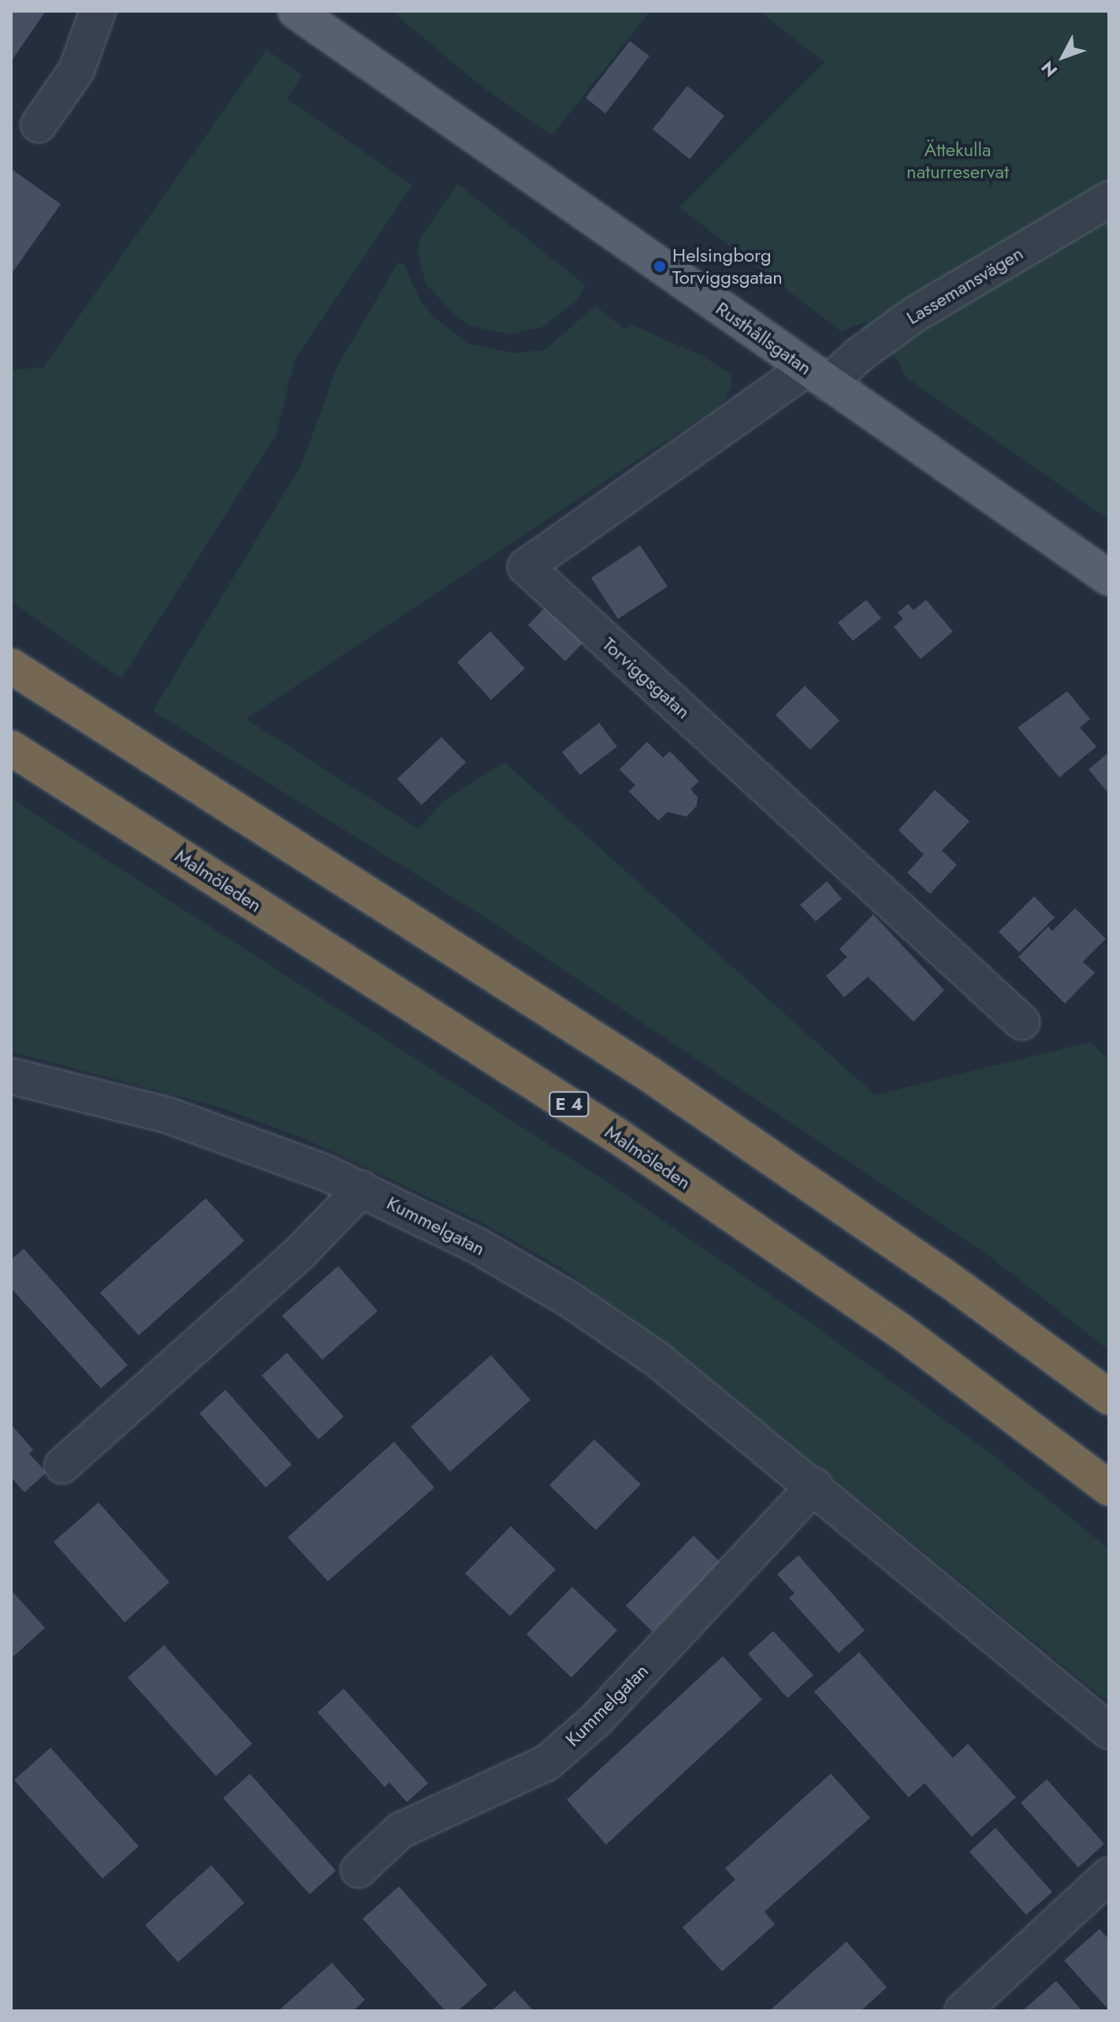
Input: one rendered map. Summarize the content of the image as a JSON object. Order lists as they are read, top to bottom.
{
  "streets": {
    "highway": ["Malmöleden", "E 4"],
    "main road": ["Rusthållsgatan"],
    "street": ["Lassemansvägen", "Torviggsgatan", "Kummelgatan"]
  },
  "crossings": [
    ["Lassemansvägen", "Rusthållsgatan"],
    ["Lassemansvägen", "Torviggsgatan"],
    ["Rusthållsgatan", "Torviggsgatan"]
  ],
  "parks": ["Ättekulla naturreservat"],
  "places": ["Helsingborg Torviggsgatan"],
  "north": "bottom left"
}
